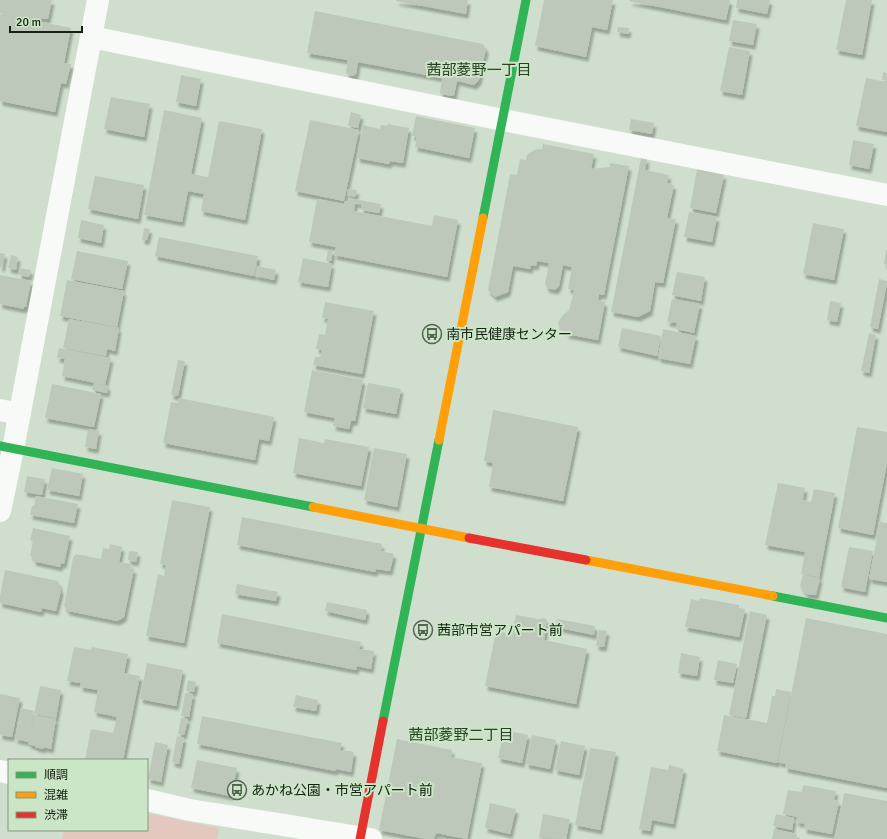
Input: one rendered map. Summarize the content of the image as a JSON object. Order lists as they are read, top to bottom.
{
  "districts": ["茜部菱野一丁目", "茜部菱野二丁目"],
  "places": {
    "bus stop": ["南市民健康センター", "茜部市営アパート前", "あかね公園・市営アパート前"]
  },
  "legend": ["順調", "混雑", "渋滞"],
  "scale_bar": "20 m"
}
